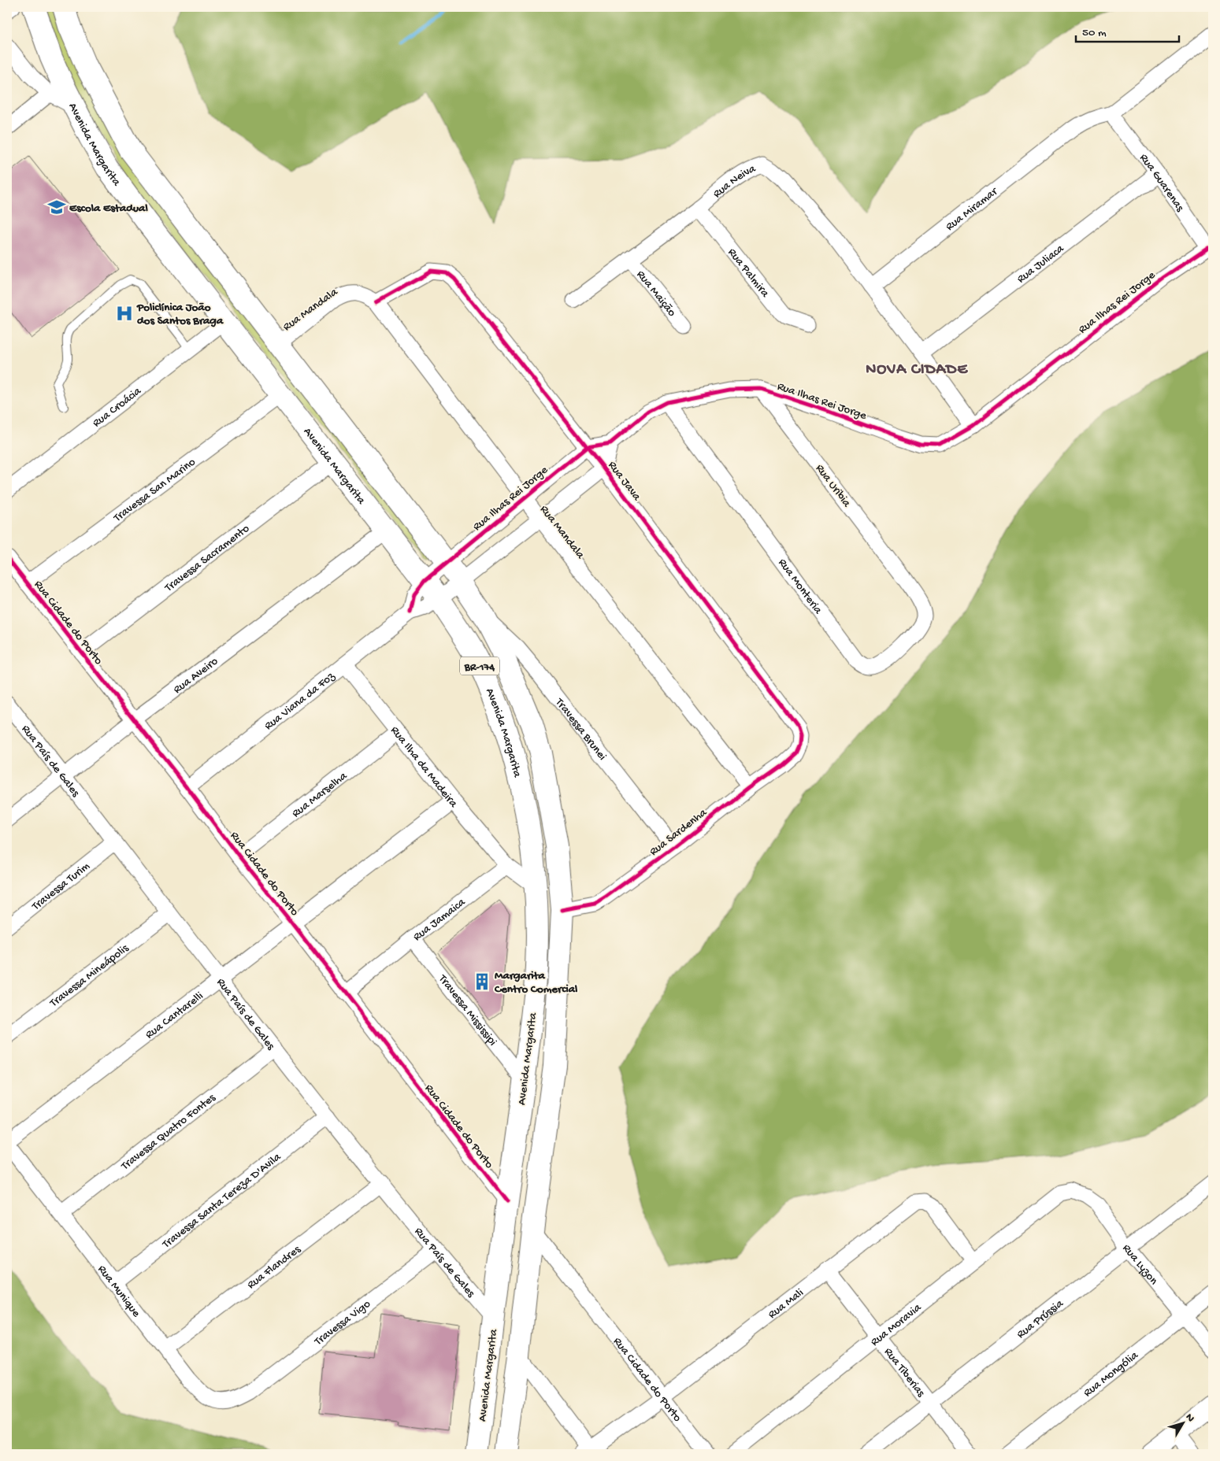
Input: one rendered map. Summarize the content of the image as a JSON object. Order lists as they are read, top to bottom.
{
  "streets": {
    "main road": ["Avenida Margarita", "BR-174"],
    "street": [
      "Rua Neiva",
      "Rua Guarenas",
      "Rua Miramar",
      "Rua Juliaca",
      "Rua Palmira",
      "Rua Maição",
      "Rua Ilhas Rei Jorge",
      "Rua Mandala",
      "Rua Croácia",
      "Rua Java",
      "Rua Uribia",
      "Travessa San Marino",
      "Travessa Sacramento",
      "Rua Monteria",
      "Rua Cidade do Porto",
      "Rua Aveiro",
      "Rua Viana da Foz",
      "Travessa Brunei",
      "Rua País de Gales",
      "Rua Ilha da Madeira",
      "Rua Marselha",
      "Rua Sardenha",
      "Travessa Turim",
      "Rua Jamaica",
      "Travessa Mineápolis",
      "Travessa Mississipi",
      "Rua Cantarelli",
      "Travessa Quatro Fontes",
      "Travessa Santa Tereza D'Avila",
      "Rua Lyzon",
      "Rua Flandres",
      "Rua Munique",
      "Rua Mali",
      "Rua Prússia",
      "Travessa Vigo",
      "Rua Moravia",
      "Rua Tiberias",
      "Rua Mongólia"
    ]
  },
  "crossings": [
    ["Avenida Margarita", "Rua Ilhas Rei Jorge"],
    ["Avenida Margarita", "Rua Croácia"],
    ["Avenida Margarita", "Travessa San Marino"],
    ["Avenida Margarita", "Travessa Sacramento"],
    ["Avenida Margarita", "Rua Cidade do Porto"],
    ["Avenida Margarita", "Rua Aveiro"],
    ["Avenida Margarita", "Rua Viana da Foz"],
    ["Avenida Margarita", "Rua País de Gales"],
    ["Avenida Margarita", "Travessa Mississipi"],
    ["Rua Neiva", "Rua Miramar"],
    ["Rua Neiva", "Rua Palmira"],
    ["Rua Neiva", "Rua Maição"],
    ["Rua Guarenas", "Rua Miramar"],
    ["Rua Guarenas", "Rua Juliaca"],
    ["Rua Guarenas", "Rua Ilhas Rei Jorge"],
    ["Rua Ilhas Rei Jorge", "Rua Mandala"],
    ["Rua Ilhas Rei Jorge", "Rua Java"],
    ["Rua Ilhas Rei Jorge", "Rua Uribia"],
    ["Rua Ilhas Rei Jorge", "Rua Monteria"],
    ["Rua Ilhas Rei Jorge", "BR-174"],
    ["Rua Mandala", "Rua Java"],
    ["Rua Mandala", "BR-174"],
    ["Rua Mandala", "Rua Sardenha"],
    ["Rua Java", "Rua Sardenha"],
    ["Rua Uribia", "Rua Monteria"],
    ["Travessa San Marino", "Rua Cidade do Porto"],
    ["Travessa Sacramento", "Rua Cidade do Porto"],
    ["Rua Cidade do Porto", "BR-174"],
    ["Rua Cidade do Porto", "Rua Aveiro"],
    ["Rua Cidade do Porto", "Rua Viana da Foz"],
    ["Rua Cidade do Porto", "Rua Marselha"],
    ["Rua Cidade do Porto", "Rua Jamaica"],
    ["Rua Cidade do Porto", "Rua Cantarelli"],
    ["Rua Cidade do Porto", "Rua Mali"],
    ["BR-174", "Travessa Brunei"],
    ["BR-174", "Rua Sardenha"],
    ["Rua Aveiro", "Rua País de Gales"],
    ["Rua Viana da Foz", "Rua Ilha da Madeira"],
    ["Travessa Brunei", "Rua Sardenha"],
    ["Rua País de Gales", "Travessa Turim"],
    ["Rua País de Gales", "Travessa Mineápolis"],
    ["Rua País de Gales", "Rua Cantarelli"],
    ["Rua País de Gales", "Travessa Quatro Fontes"],
    ["Rua País de Gales", "Travessa Santa Tereza D'Avila"],
    ["Rua País de Gales", "Rua Flandres"],
    ["Rua País de Gales", "Travessa Vigo"],
    ["Rua Ilha da Madeira", "Rua Marselha"],
    ["Rua Ilha da Madeira", "Rua Jamaica"],
    ["Rua Ilha da Madeira", "Rua Cantarelli"],
    ["Rua Jamaica", "Travessa Mississipi"],
    ["Rua Cantarelli", "Rua Munique"],
    ["Travessa Quatro Fontes", "Rua Munique"],
    ["Travessa Santa Tereza D'Avila", "Rua Munique"],
    ["Rua Lyzon", "Rua Prússia"],
    ["Rua Lyzon", "Rua Moravia"],
    ["Rua Lyzon", "Rua Mongólia"],
    ["Rua Flandres", "Rua Munique"],
    ["Rua Munique", "Travessa Vigo"],
    ["Rua Mali", "Rua Moravia"],
    ["Rua Mali", "Rua Tiberias"],
    ["Rua Prússia", "Rua Tiberias"],
    ["Rua Moravia", "Rua Tiberias"]
  ],
  "districts": ["NOVA CIDADE"],
  "places": {
    "school or university": ["Escola Estadual"],
    "hospital": ["Policlínica João dos Santos Braga"],
    "building": ["Margarita Centro Comercial"]
  },
  "scale_bar": "50 m",
  "north": "top right"
}
